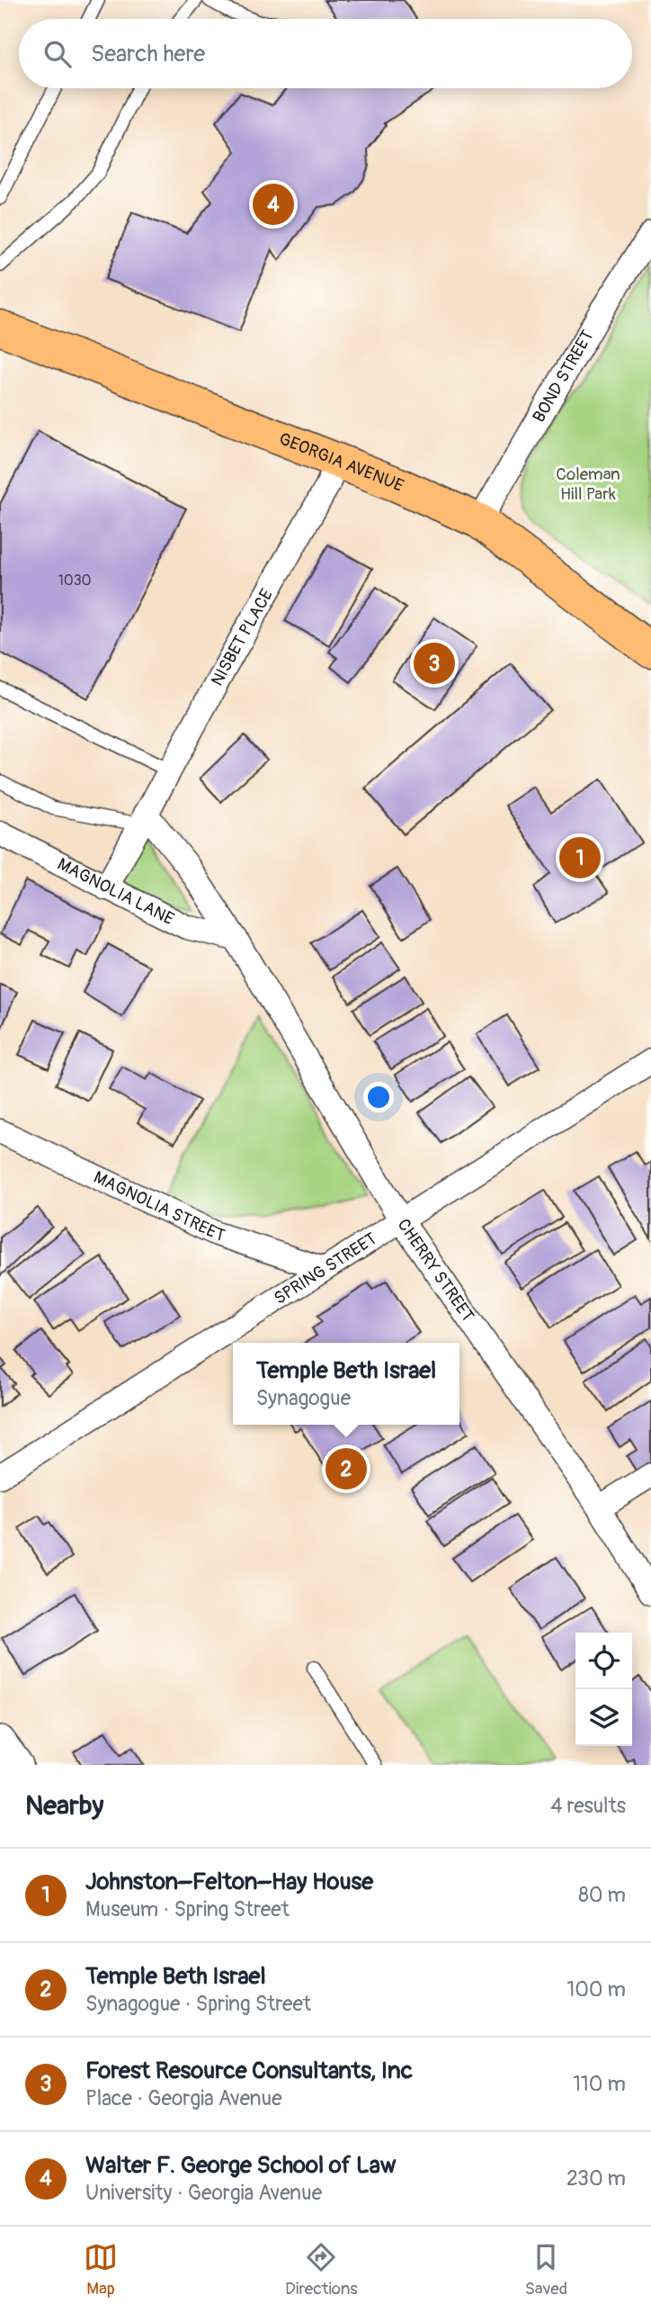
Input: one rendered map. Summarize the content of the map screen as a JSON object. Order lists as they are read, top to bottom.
{
  "streets": {
    "main road": ["GEORGIA AVENUE"],
    "street": [
      "BOND STREET",
      "NISBET PLACE",
      "MAGNOLIA LANE",
      "MAGNOLIA STREET",
      "SPRING STREET",
      "CHERRY STREET"
    ]
  },
  "crossings": [
    ["BOND STREET", "GEORGIA AVENUE"],
    ["GEORGIA AVENUE", "NISBET PLACE"],
    ["NISBET PLACE", "MAGNOLIA LANE"],
    ["MAGNOLIA LANE", "CHERRY STREET"],
    ["MAGNOLIA STREET", "SPRING STREET"],
    ["SPRING STREET", "CHERRY STREET"]
  ],
  "parks": ["Coleman Hill Park"],
  "house_numbers": ["1030"],
  "page": {
    "search": "Search here",
    "pins": [
      "4",
      "3",
      "1",
      "2"
    ],
    "popup": ["Temple Beth Israel", "Synagogue"],
    "heading": ["Nearby", "4 results"],
    "list": [
      {
        "mark": "1",
        "name": "Johnston–Felton–Hay House",
        "note": "Museum · Spring Street",
        "value": "80 m"
      },
      {
        "mark": "2",
        "name": "Temple Beth Israel",
        "note": "Synagogue · Spring Street",
        "value": "100 m"
      },
      {
        "mark": "3",
        "name": "Forest Resource Consultants, Inc",
        "note": "Place · Georgia Avenue",
        "value": "110 m"
      },
      {
        "mark": "4",
        "name": "Walter F. George School of Law",
        "note": "University · Georgia Avenue",
        "value": "230 m"
      }
    ],
    "nav": ["Map", "Directions", "Saved"]
  }
}
